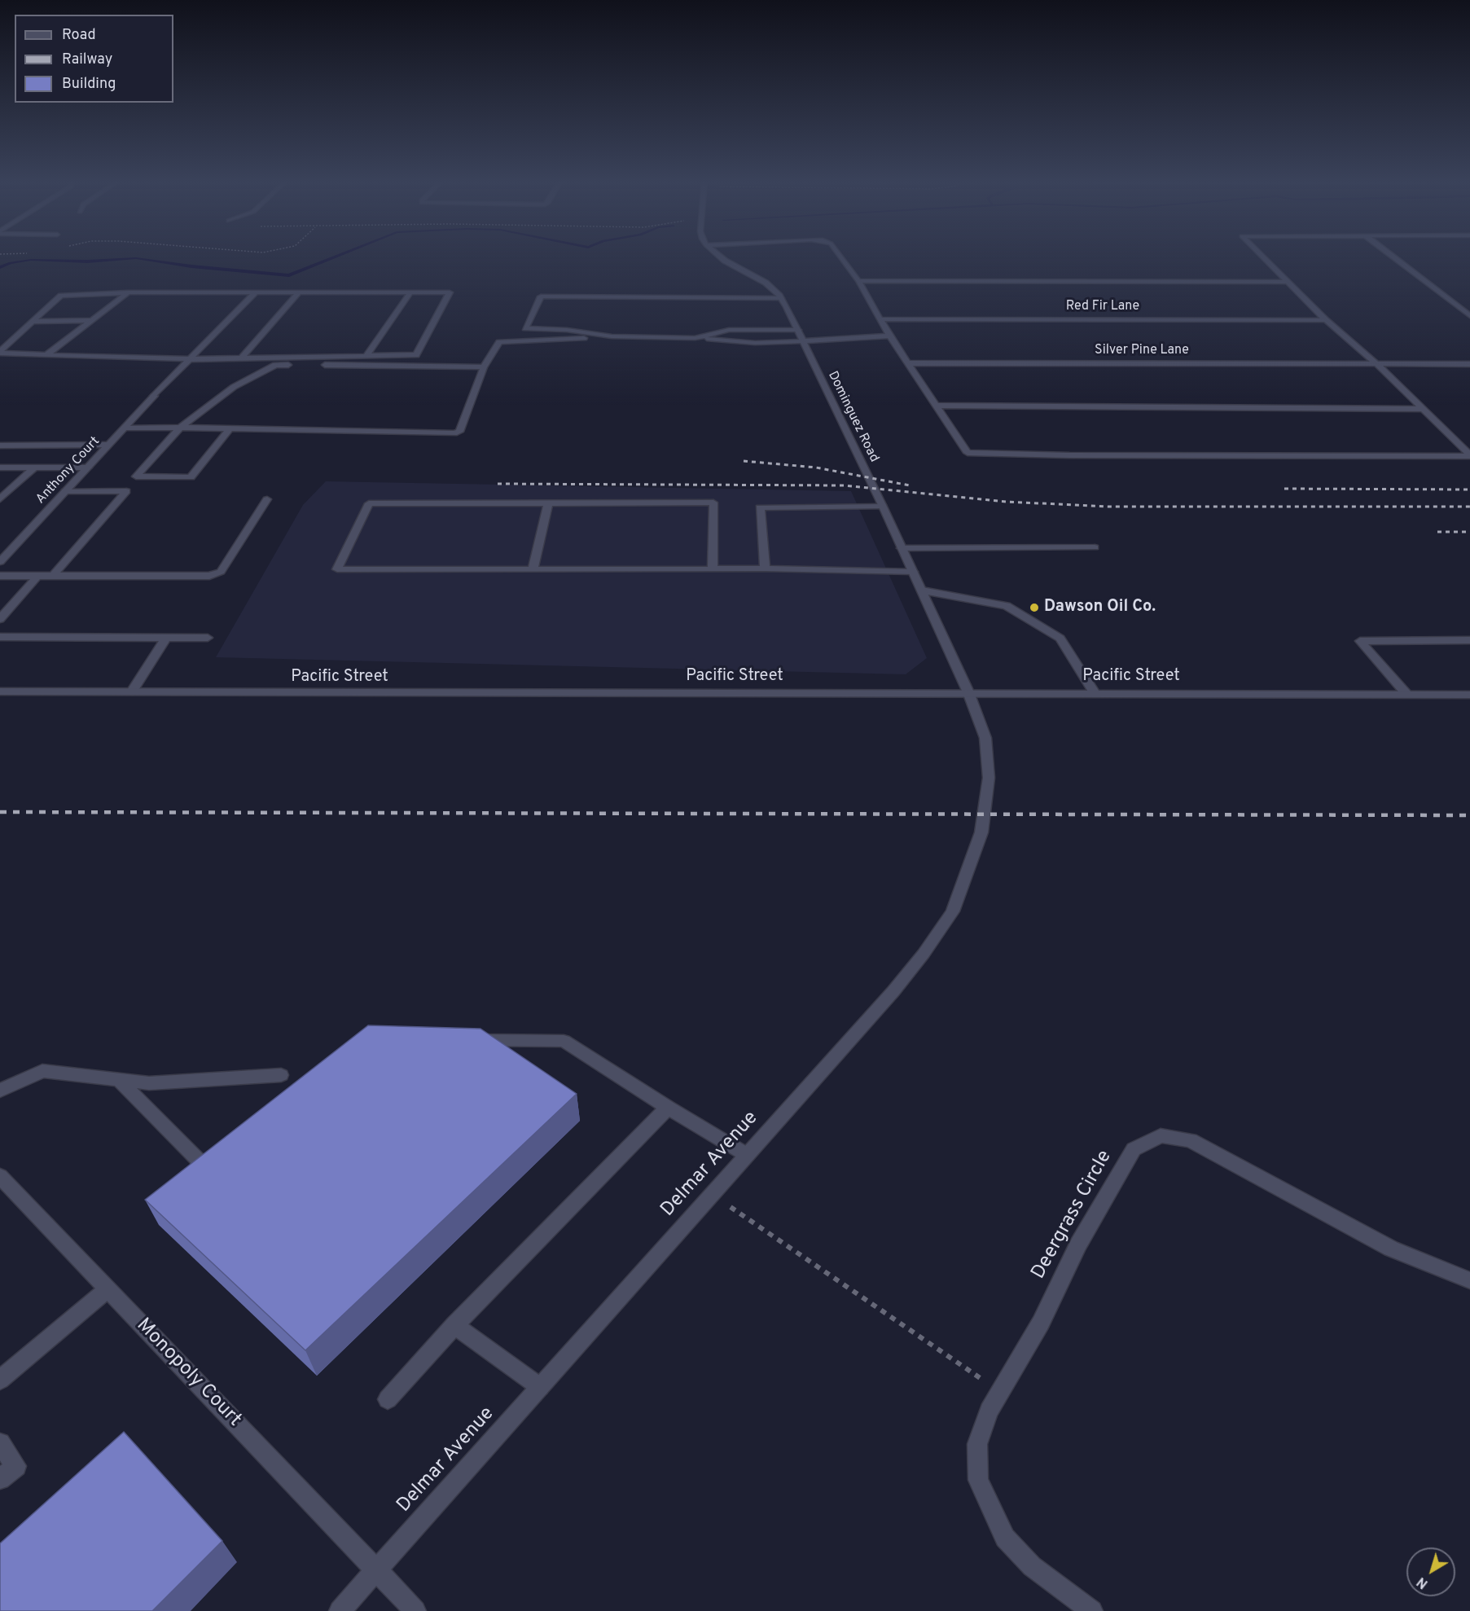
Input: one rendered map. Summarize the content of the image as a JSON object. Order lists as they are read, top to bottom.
{
  "streets": {
    "street": [
      "Red Fir Lane",
      "Silver Pine Lane",
      "Dominguez Road",
      "Anthony Court",
      "Pacific Street",
      "Delmar Avenue",
      "Deergrass Circle",
      "Monopoly Court"
    ]
  },
  "crossings": [
    ["Dominguez Road", "Pacific Street"],
    ["Dominguez Road", "Delmar Avenue"],
    ["Pacific Street", "Delmar Avenue"],
    ["Delmar Avenue", "Monopoly Court"]
  ],
  "places": ["Dawson Oil Co."],
  "legend": ["Road", "Railway", "Building"],
  "north": "bottom left"
}
